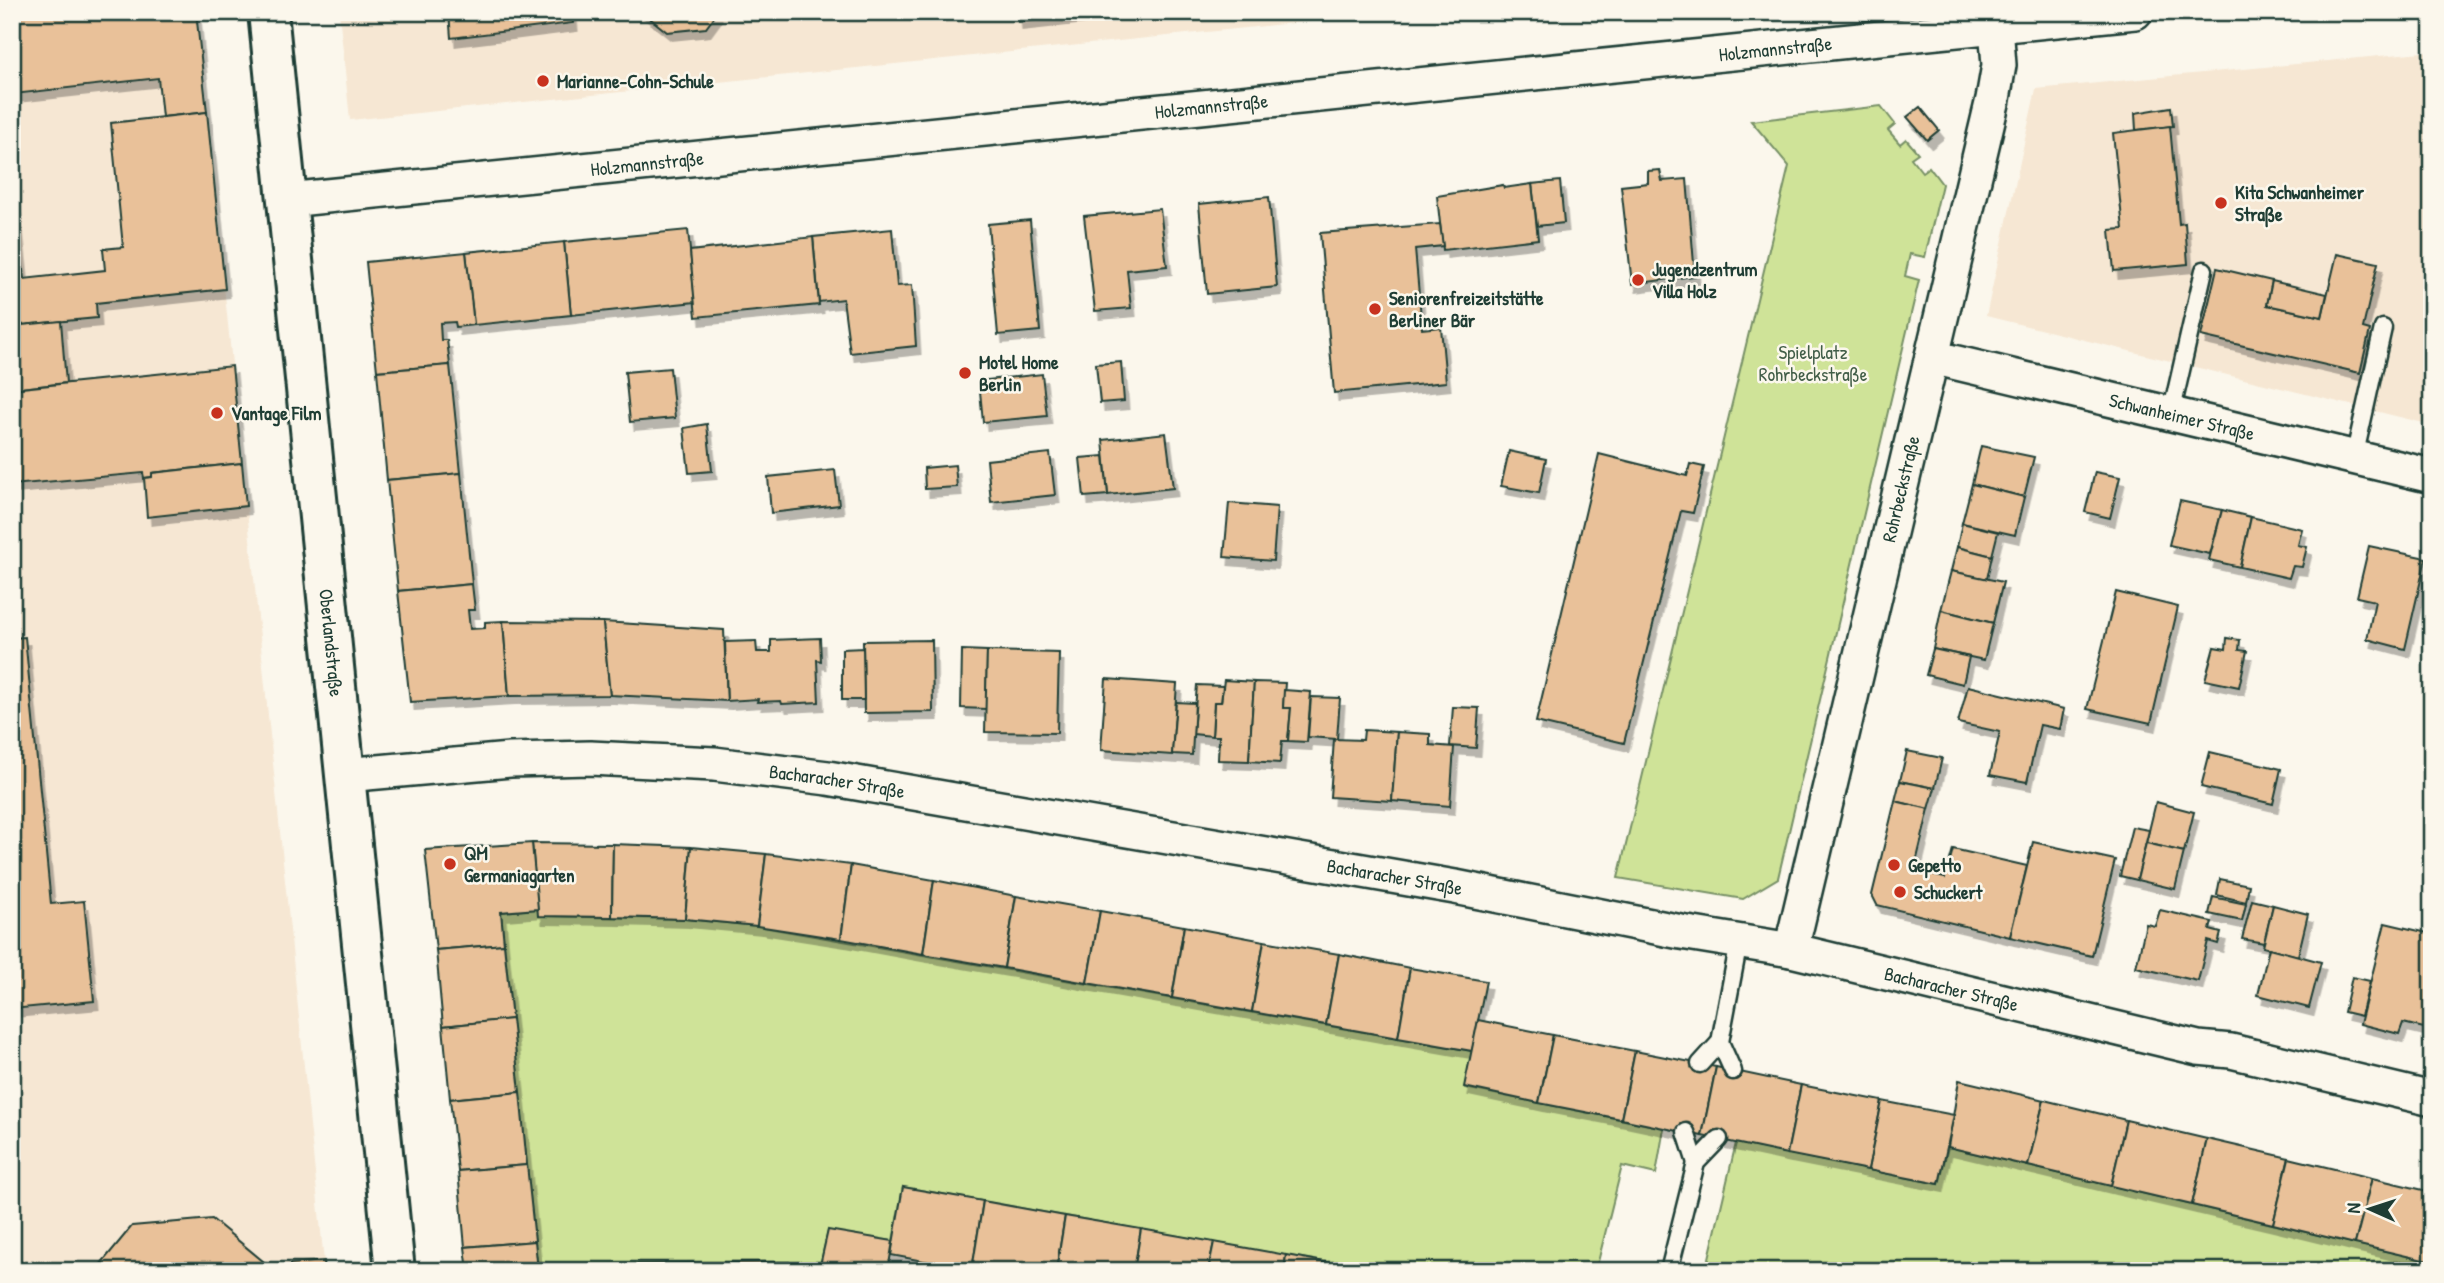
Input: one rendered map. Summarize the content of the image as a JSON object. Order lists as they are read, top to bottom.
{
  "streets": {
    "street": [
      "Holzmannstraße",
      "Schwanheimer Straße",
      "Rohrbeckstraße",
      "Oberlandstraße",
      "Bacharacher Straße"
    ]
  },
  "crossings": [
    ["Holzmannstraße", "Rohrbeckstraße"],
    ["Holzmannstraße", "Oberlandstraße"],
    ["Schwanheimer Straße", "Rohrbeckstraße"],
    ["Rohrbeckstraße", "Bacharacher Straße"],
    ["Oberlandstraße", "Bacharacher Straße"]
  ],
  "parks": ["Spielplatz Rohrbeckstraße"],
  "places": [
    "Marianne-Cohn-Schule",
    "Kita Schwanheimer Straße",
    "Jugendzentrum Villa Holz",
    "Seniorenfreizeitstätte Berliner Bär",
    "Motel Home Berlin",
    "Vantage Film",
    "QM Germaniagarten",
    "Gepetto",
    "Schuckert"
  ],
  "north": "left"
}
